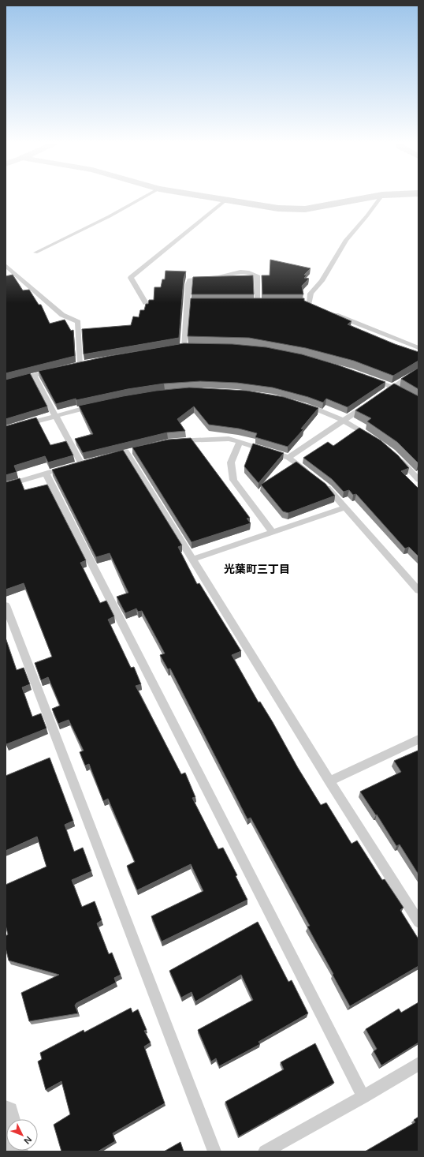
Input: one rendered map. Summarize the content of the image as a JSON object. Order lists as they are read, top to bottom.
{
  "districts": ["光葉町三丁目"],
  "north": "bottom right"
}
